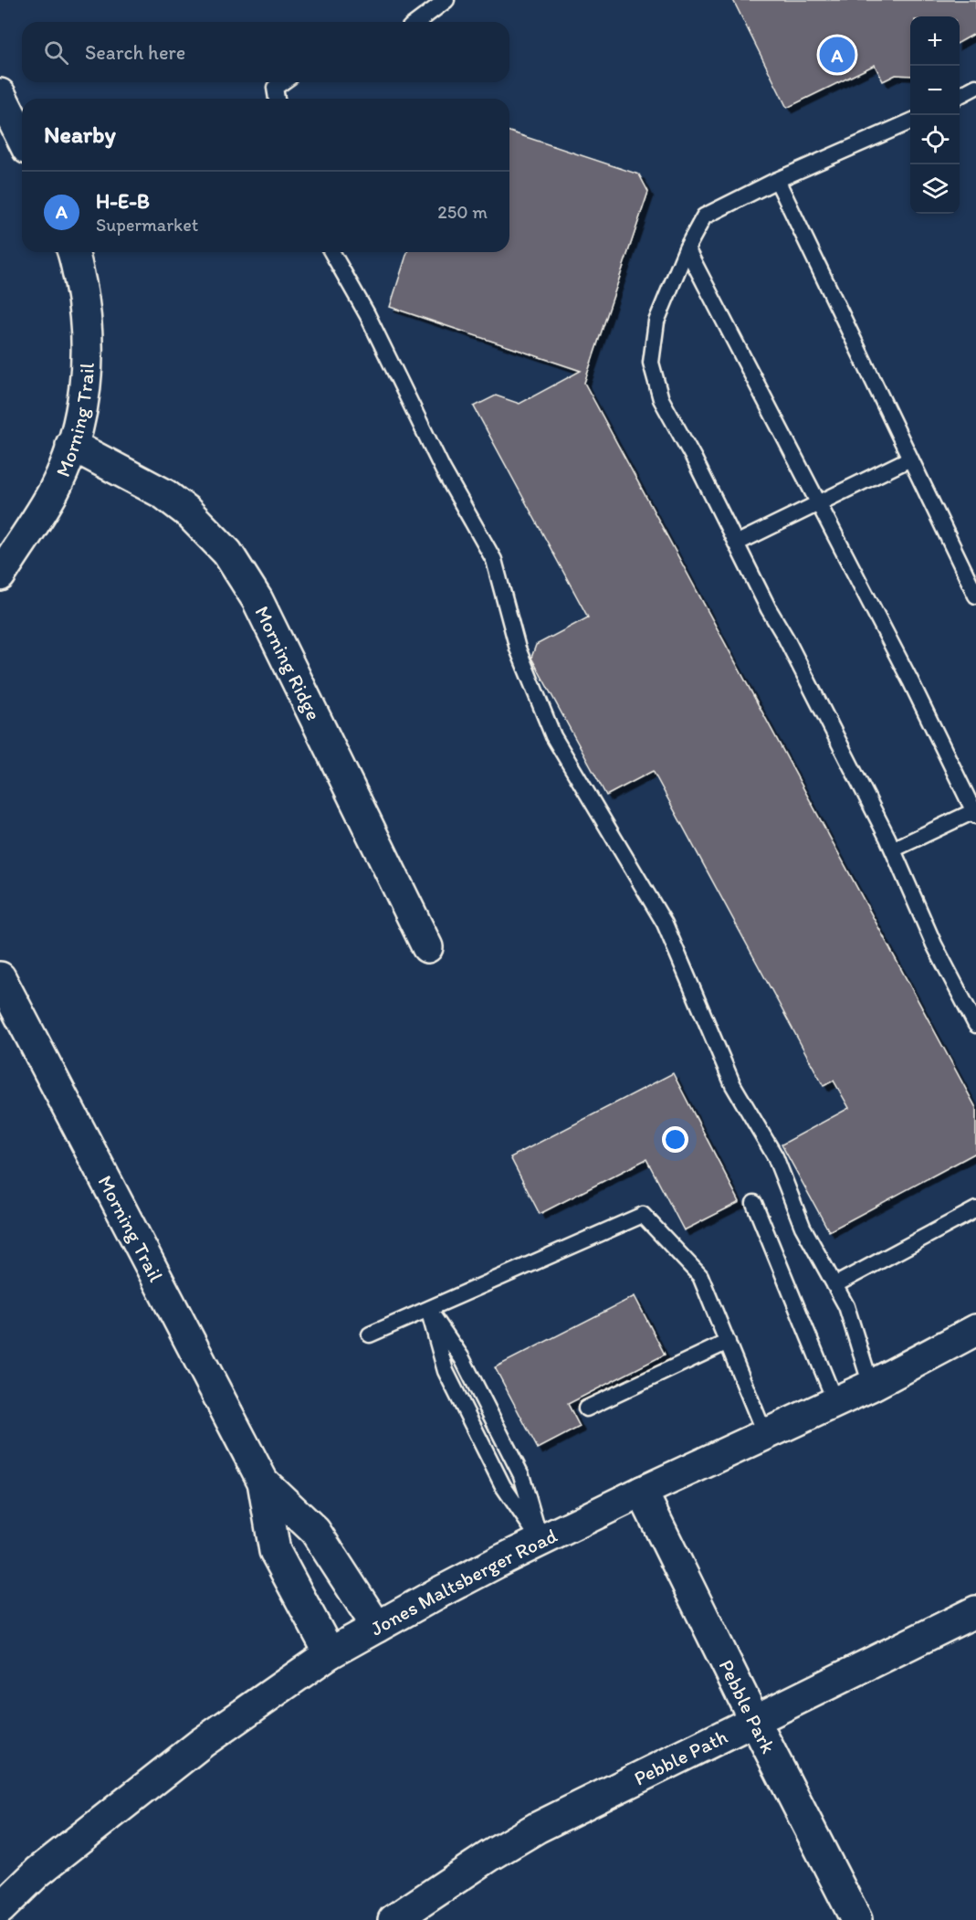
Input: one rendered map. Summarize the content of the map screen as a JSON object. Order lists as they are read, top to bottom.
{
  "streets": {
    "street": [
      "Morning Trail",
      "Morning Ridge",
      "Jones Maltsberger Road",
      "Pebble Park",
      "Pebble Path"
    ]
  },
  "crossings": [
    ["Morning Trail", "Morning Ridge"],
    ["Morning Trail", "Jones Maltsberger Road"],
    ["Jones Maltsberger Road", "Pebble Park"],
    ["Pebble Park", "Pebble Path"]
  ],
  "page": {
    "map_buttons": ["+", "−"],
    "search": "Search here",
    "pins": "A",
    "heading": "Nearby",
    "list": [
      {
        "mark": "A",
        "name": "H-E-B",
        "note": "Supermarket",
        "value": "250 m"
      }
    ]
  }
}
